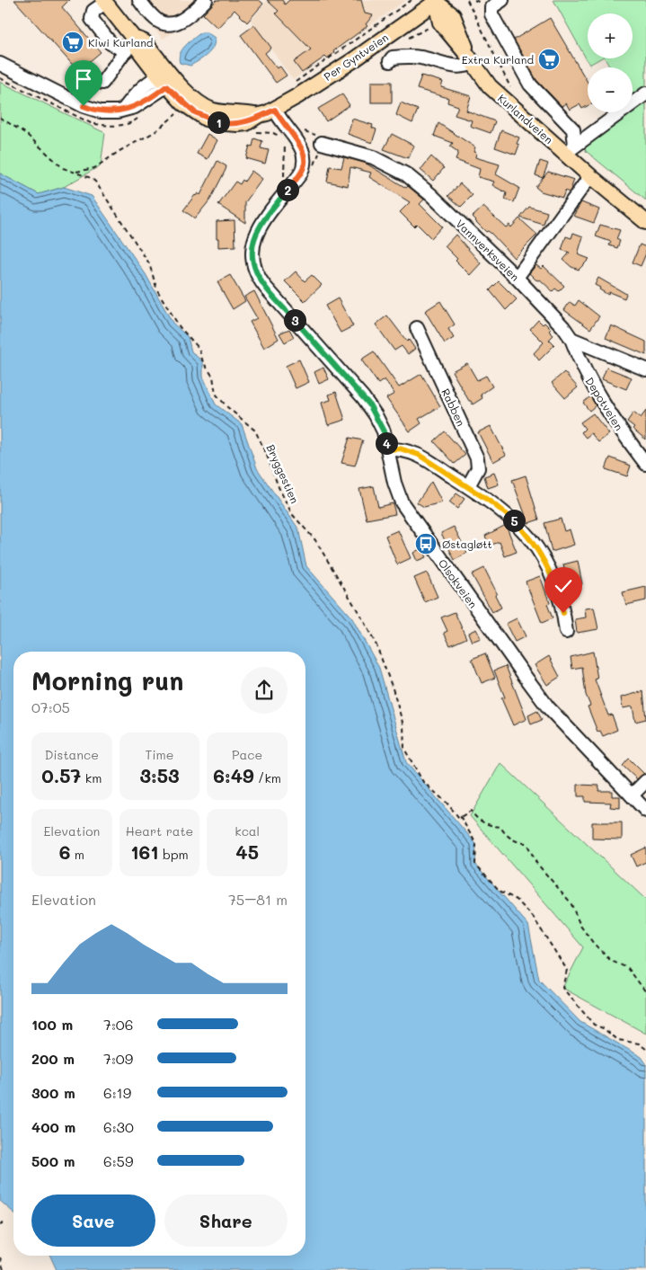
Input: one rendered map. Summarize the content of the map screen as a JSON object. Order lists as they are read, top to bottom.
{
  "streets": {
    "main road": ["Per Gyntveien", "Kurlandveien"],
    "street": [
      "Vannverksveien",
      "Depotveien",
      "Rabben",
      "Olsokveien"
    ],
    "path": ["Bryggestien"]
  },
  "crossings": [
    ["Per Gyntveien", "Kurlandveien"],
    ["Per Gyntveien", "Olsokveien"],
    ["Vannverksveien", "Depotveien"]
  ],
  "places": {
    "supermarket": ["Kiwi Kurland", "Extra Kurland"],
    "bus stop": ["Østagløtt"]
  },
  "page": {
    "map_buttons": ["+", "−"],
    "pins": [
      "1",
      "2",
      "3",
      "4",
      "5"
    ],
    "heading": ["Morning run", "07:05"],
    "stats": [
      ["Distance", "0.57 km"],
      ["Time", "3:53"],
      ["Pace", "6:49 /km"],
      ["Elevation", "6 m"],
      ["Heart rate", "161 bpm"],
      ["kcal", "45"]
    ],
    "chart": ["Elevation", "75–81 m"],
    "list": [
      {
        "name": "100 m",
        "note": "7:06"
      },
      {
        "name": "200 m",
        "note": "7:09"
      },
      {
        "name": "300 m",
        "note": "6:19"
      },
      {
        "name": "400 m",
        "note": "6:30"
      },
      {
        "name": "500 m",
        "note": "6:59"
      }
    ],
    "buttons": ["Save", "Share"]
  }
}
